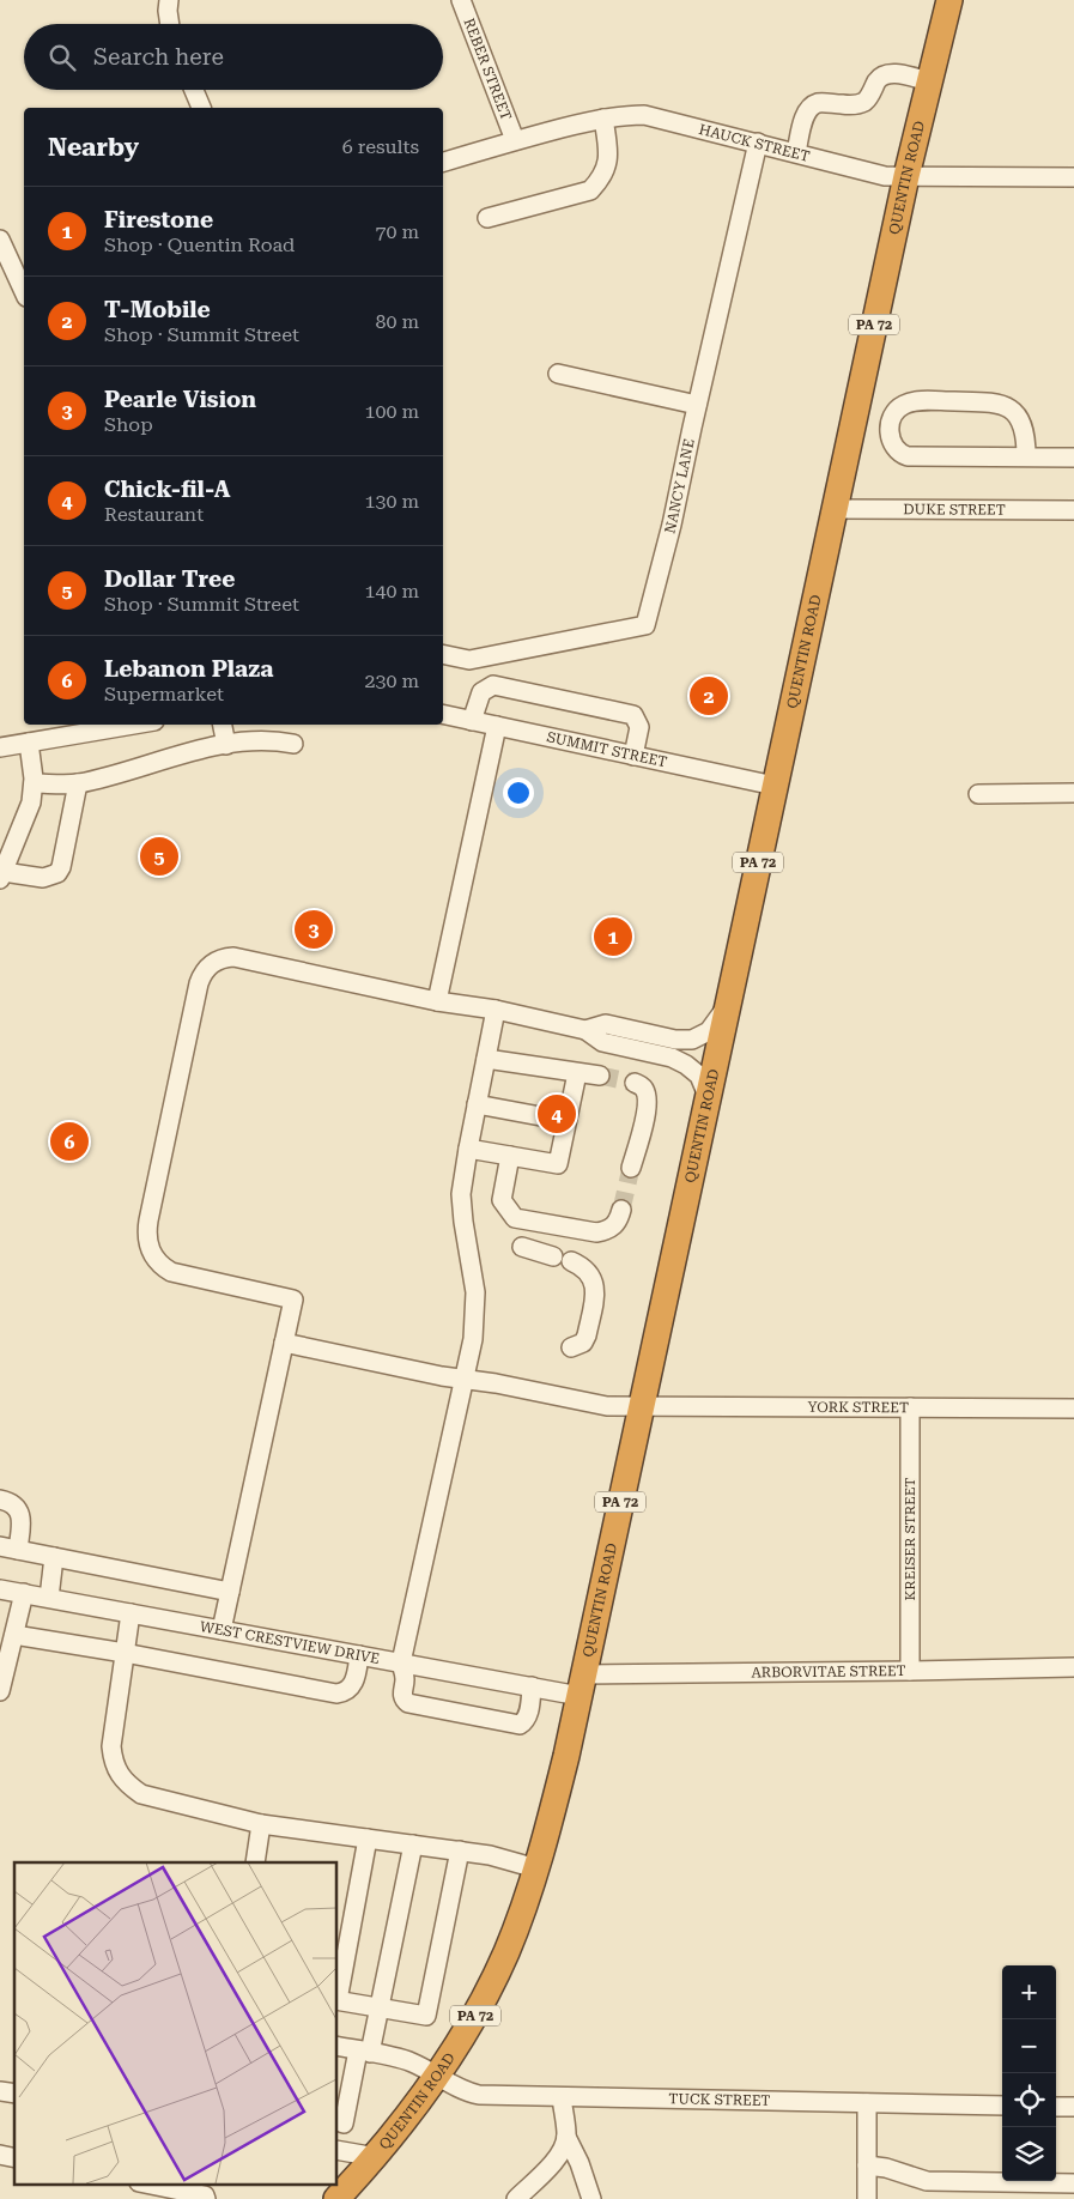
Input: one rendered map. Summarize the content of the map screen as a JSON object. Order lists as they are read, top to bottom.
{
  "streets": {
    "highway": ["QUENTIN ROAD", "PA 72"],
    "street": [
      "REBER STREET",
      "HAUCK STREET",
      "NANCY LANE",
      "DUKE STREET",
      "SUMMIT STREET",
      "YORK STREET",
      "KREISER STREET",
      "WEST CRESTVIEW DRIVE",
      "ARBORVITAE STREET",
      "TUCK STREET"
    ]
  },
  "crossings": [
    ["REBER STREET", "HAUCK STREET"],
    ["HAUCK STREET", "QUENTIN ROAD"],
    ["HAUCK STREET", "NANCY LANE"],
    ["QUENTIN ROAD", "DUKE STREET"],
    ["QUENTIN ROAD", "SUMMIT STREET"],
    ["QUENTIN ROAD", "YORK STREET"],
    ["QUENTIN ROAD", "WEST CRESTVIEW DRIVE"],
    ["QUENTIN ROAD", "ARBORVITAE STREET"],
    ["QUENTIN ROAD", "TUCK STREET"],
    ["YORK STREET", "KREISER STREET"],
    ["KREISER STREET", "ARBORVITAE STREET"],
    ["WEST CRESTVIEW DRIVE", "ARBORVITAE STREET"]
  ],
  "page": {
    "search": "Search here",
    "heading": ["Nearby", "6 results"],
    "list": [
      {
        "mark": "1",
        "name": "Firestone",
        "note": "Shop · Quentin Road",
        "value": "70 m"
      },
      {
        "mark": "2",
        "name": "T-Mobile",
        "note": "Shop · Summit Street",
        "value": "80 m"
      },
      {
        "mark": "3",
        "name": "Pearle Vision",
        "note": "Shop",
        "value": "100 m"
      },
      {
        "mark": "4",
        "name": "Chick-fil-A",
        "note": "Restaurant",
        "value": "130 m"
      },
      {
        "mark": "5",
        "name": "Dollar Tree",
        "note": "Shop · Summit Street",
        "value": "140 m"
      },
      {
        "mark": "6",
        "name": "Lebanon Plaza",
        "note": "Supermarket",
        "value": "230 m"
      }
    ],
    "pins": [
      "2",
      "5",
      "3",
      "1",
      "4",
      "6"
    ],
    "map_buttons": ["+", "−"]
  }
}
